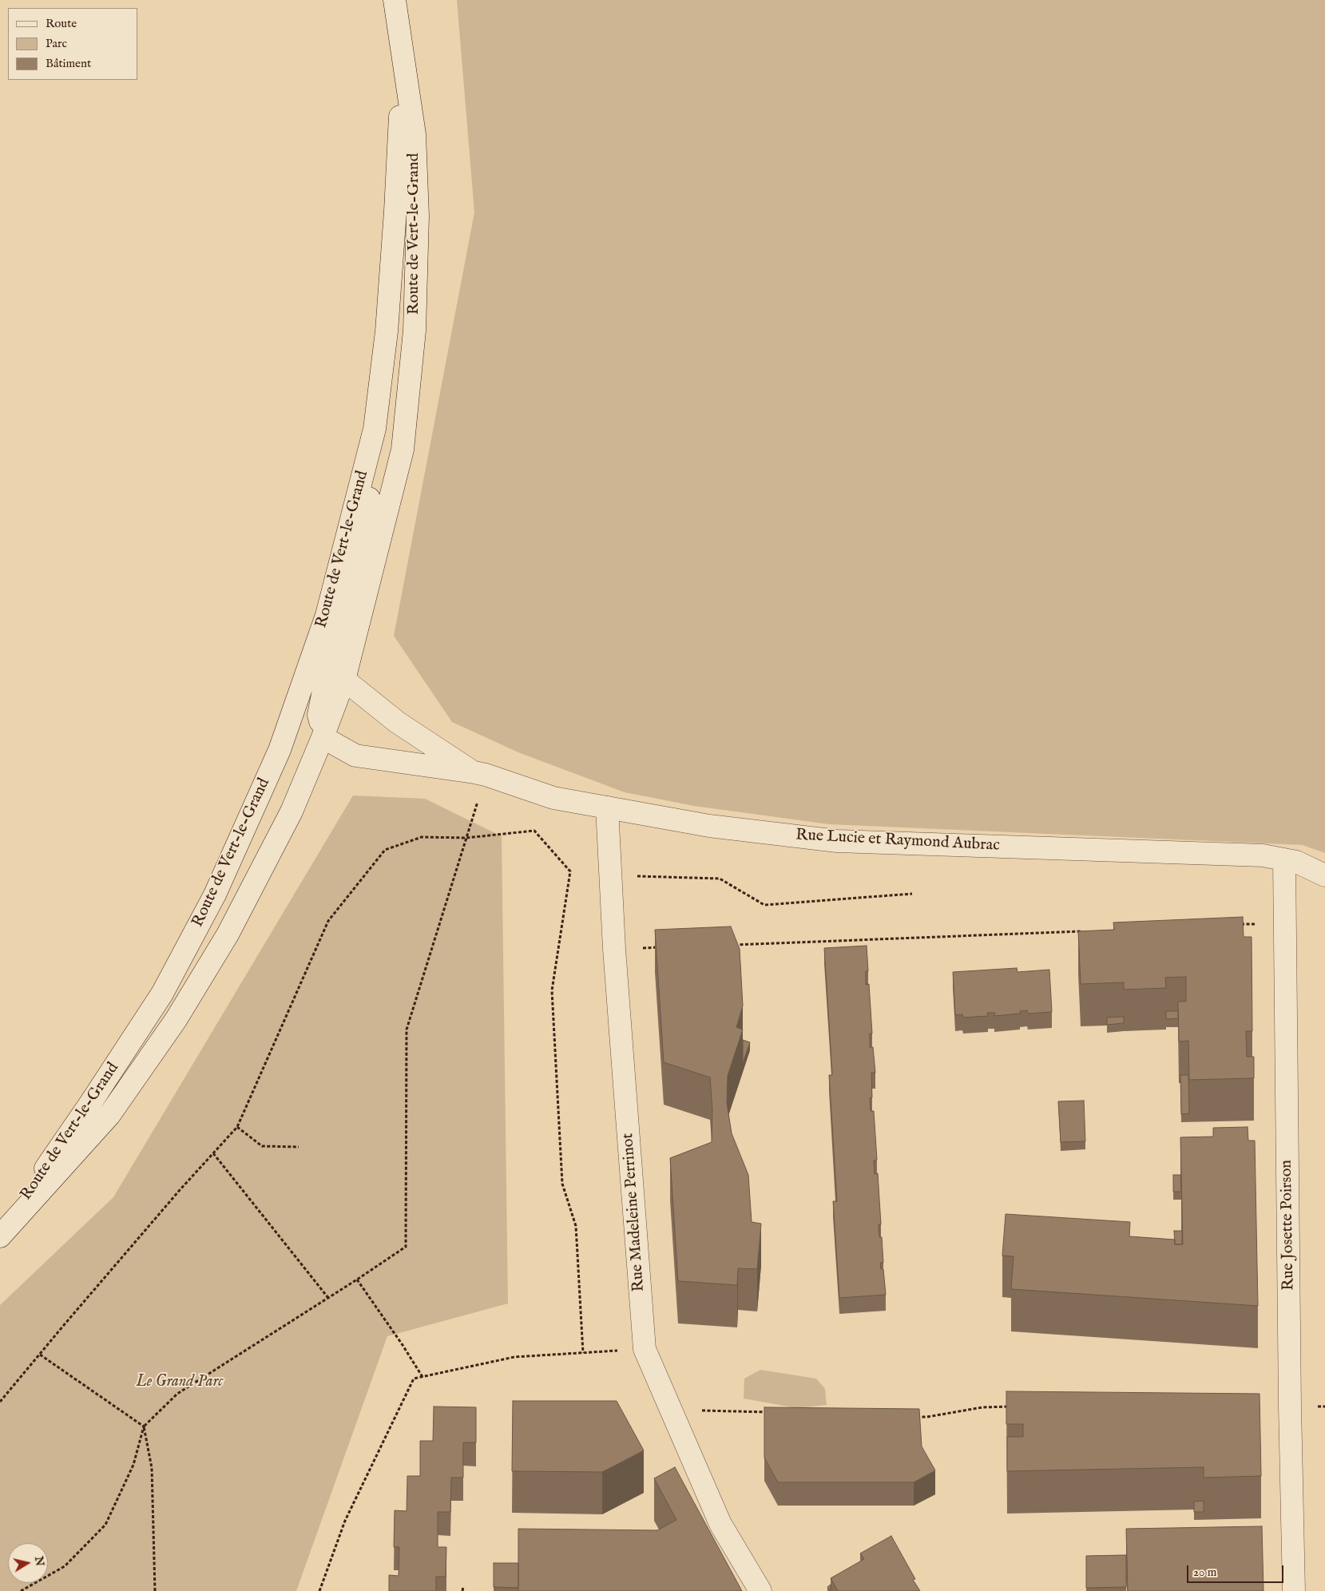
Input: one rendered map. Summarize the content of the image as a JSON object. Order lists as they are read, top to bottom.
{
  "streets": {
    "main road": [
      "Route de Vert-le-Grand",
      "Rue Lucie et Raymond Aubrac",
      "Rue Madeleine Perrinot",
      "Rue Josette Poirson"
    ]
  },
  "crossings": [
    ["Route de Vert-le-Grand", "Rue Lucie et Raymond Aubrac"],
    ["Rue Lucie et Raymond Aubrac", "Rue Madeleine Perrinot"],
    ["Rue Lucie et Raymond Aubrac", "Rue Josette Poirson"]
  ],
  "parks": ["Le Grand Parc"],
  "legend": ["Route", "Parc", "Bâtiment"],
  "scale_bar": "20 m",
  "north": "right"
}
